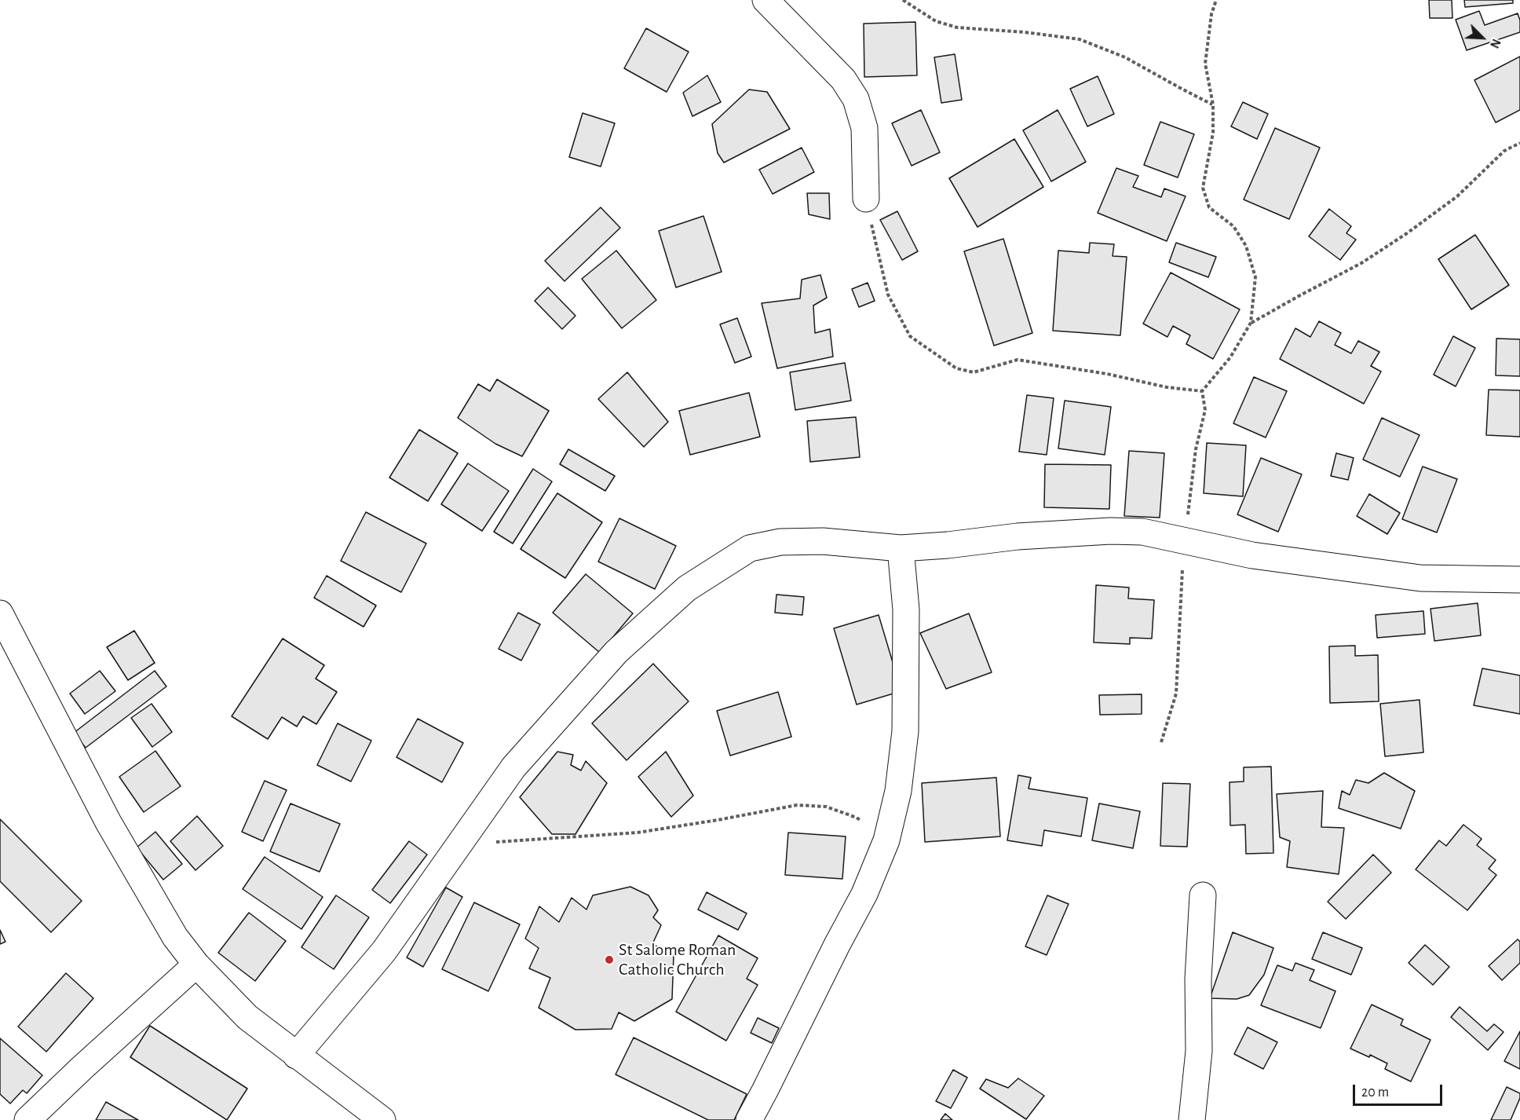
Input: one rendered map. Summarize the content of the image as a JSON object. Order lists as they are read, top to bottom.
{
  "places": ["St Salome Roman Catholic Church"],
  "scale_bar": "20 m",
  "north": "bottom right"
}
